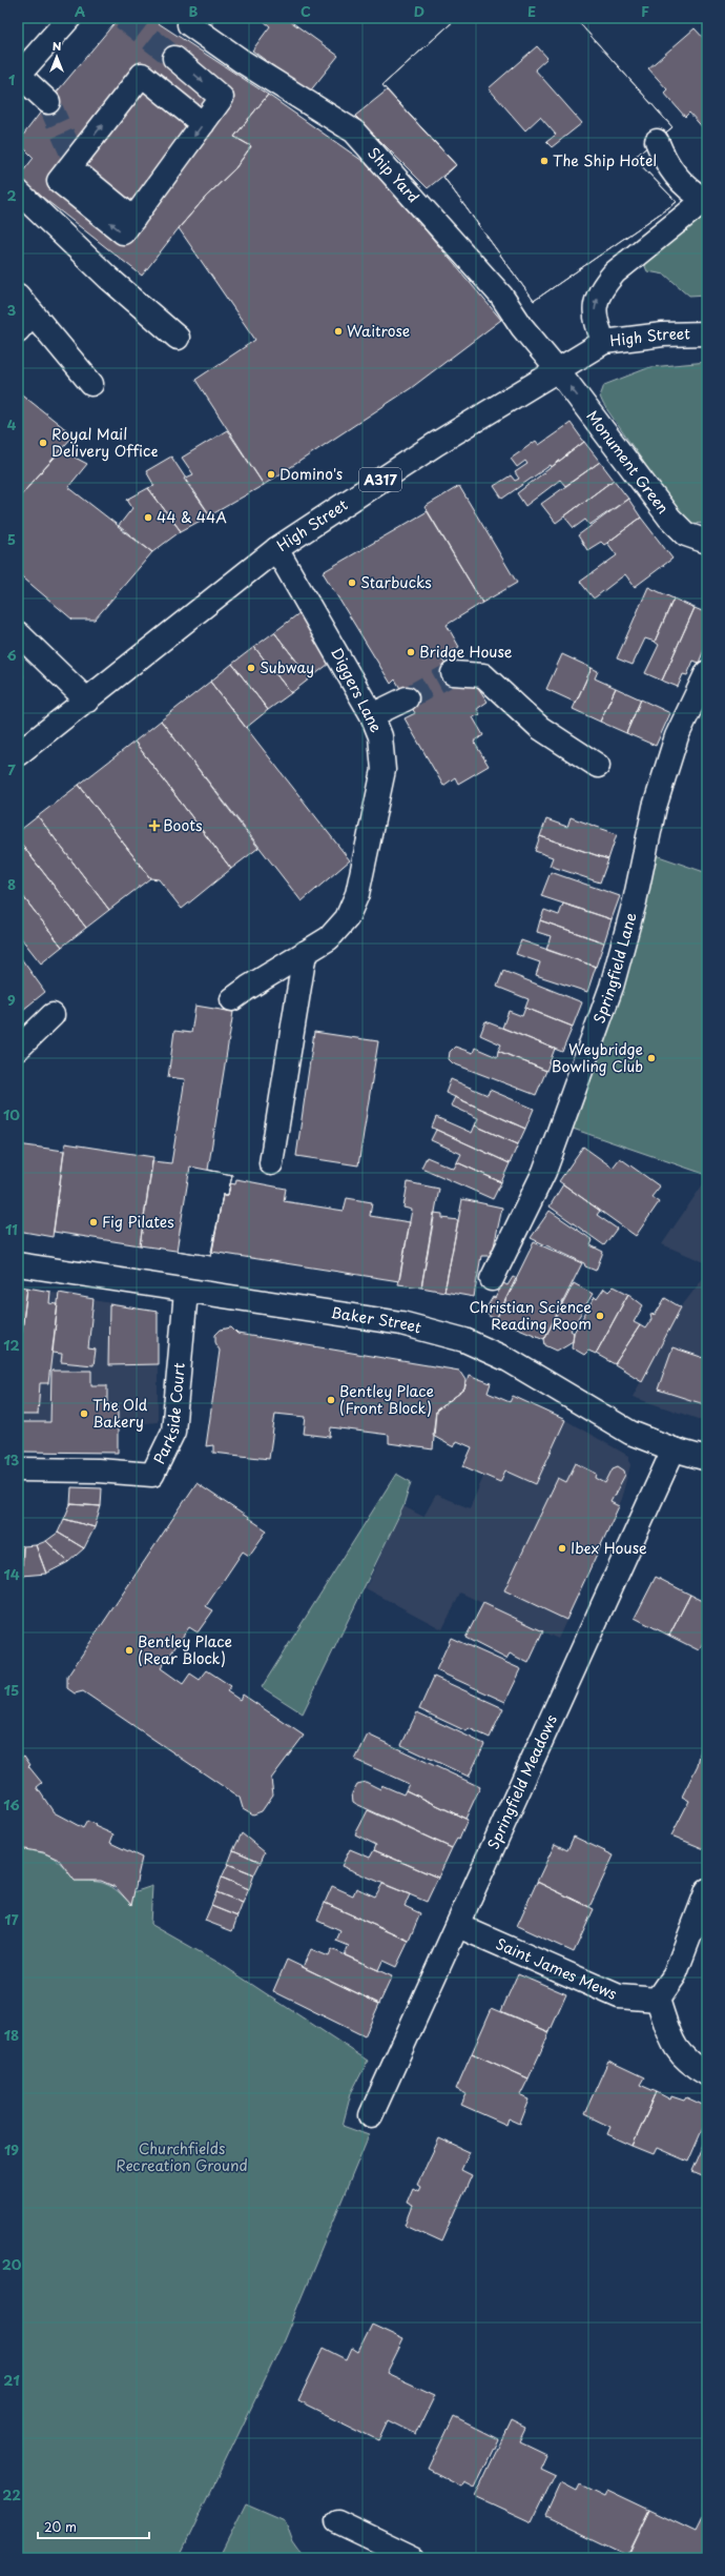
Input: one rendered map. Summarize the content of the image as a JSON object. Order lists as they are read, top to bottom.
{
  "streets": {
    "street": [
      "Ship Yard",
      "High Street",
      "Monument Green",
      "A317",
      "Diggers Lane",
      "Springfield Lane",
      "Baker Street",
      "Parkside Court",
      "Springfield Meadows",
      "Saint James Mews"
    ]
  },
  "crossings": [
    ["Ship Yard", "High Street"],
    ["Ship Yard", "Monument Green"],
    ["High Street", "Monument Green"],
    ["High Street", "Diggers Lane"],
    ["Baker Street", "Parkside Court"],
    ["Baker Street", "Springfield Meadows"],
    ["Springfield Meadows", "Saint James Mews"]
  ],
  "one_way": ["Monument Green"],
  "parks": ["Churchfields Recreation Ground"],
  "places": {
    "other": [
      "The Ship Hotel",
      "Waitrose",
      "Royal Mail Delivery Office",
      "Domino's",
      "44 & 44A",
      "Starbucks",
      "Bridge House",
      "Subway",
      "Weybridge Bowling Club",
      "Fig Pilates",
      "Christian Science Reading Room",
      "Bentley Place (Front Block)",
      "The Old Bakery",
      "Ibex House",
      "Bentley Place (Rear Block)"
    ],
    "health": ["Boots"]
  },
  "scale_bar": "20 m",
  "north": "top",
  "grid": {
    "columns": [
      "A",
      "B",
      "C",
      "D",
      "E",
      "F"
    ],
    "rows": [
      "1",
      "2",
      "3",
      "4",
      "5",
      "6",
      "7",
      "8",
      "9",
      "10",
      "11",
      "12",
      "13",
      "14",
      "15",
      "16",
      "17",
      "18",
      "19",
      "20",
      "21",
      "22"
    ]
  }
}
